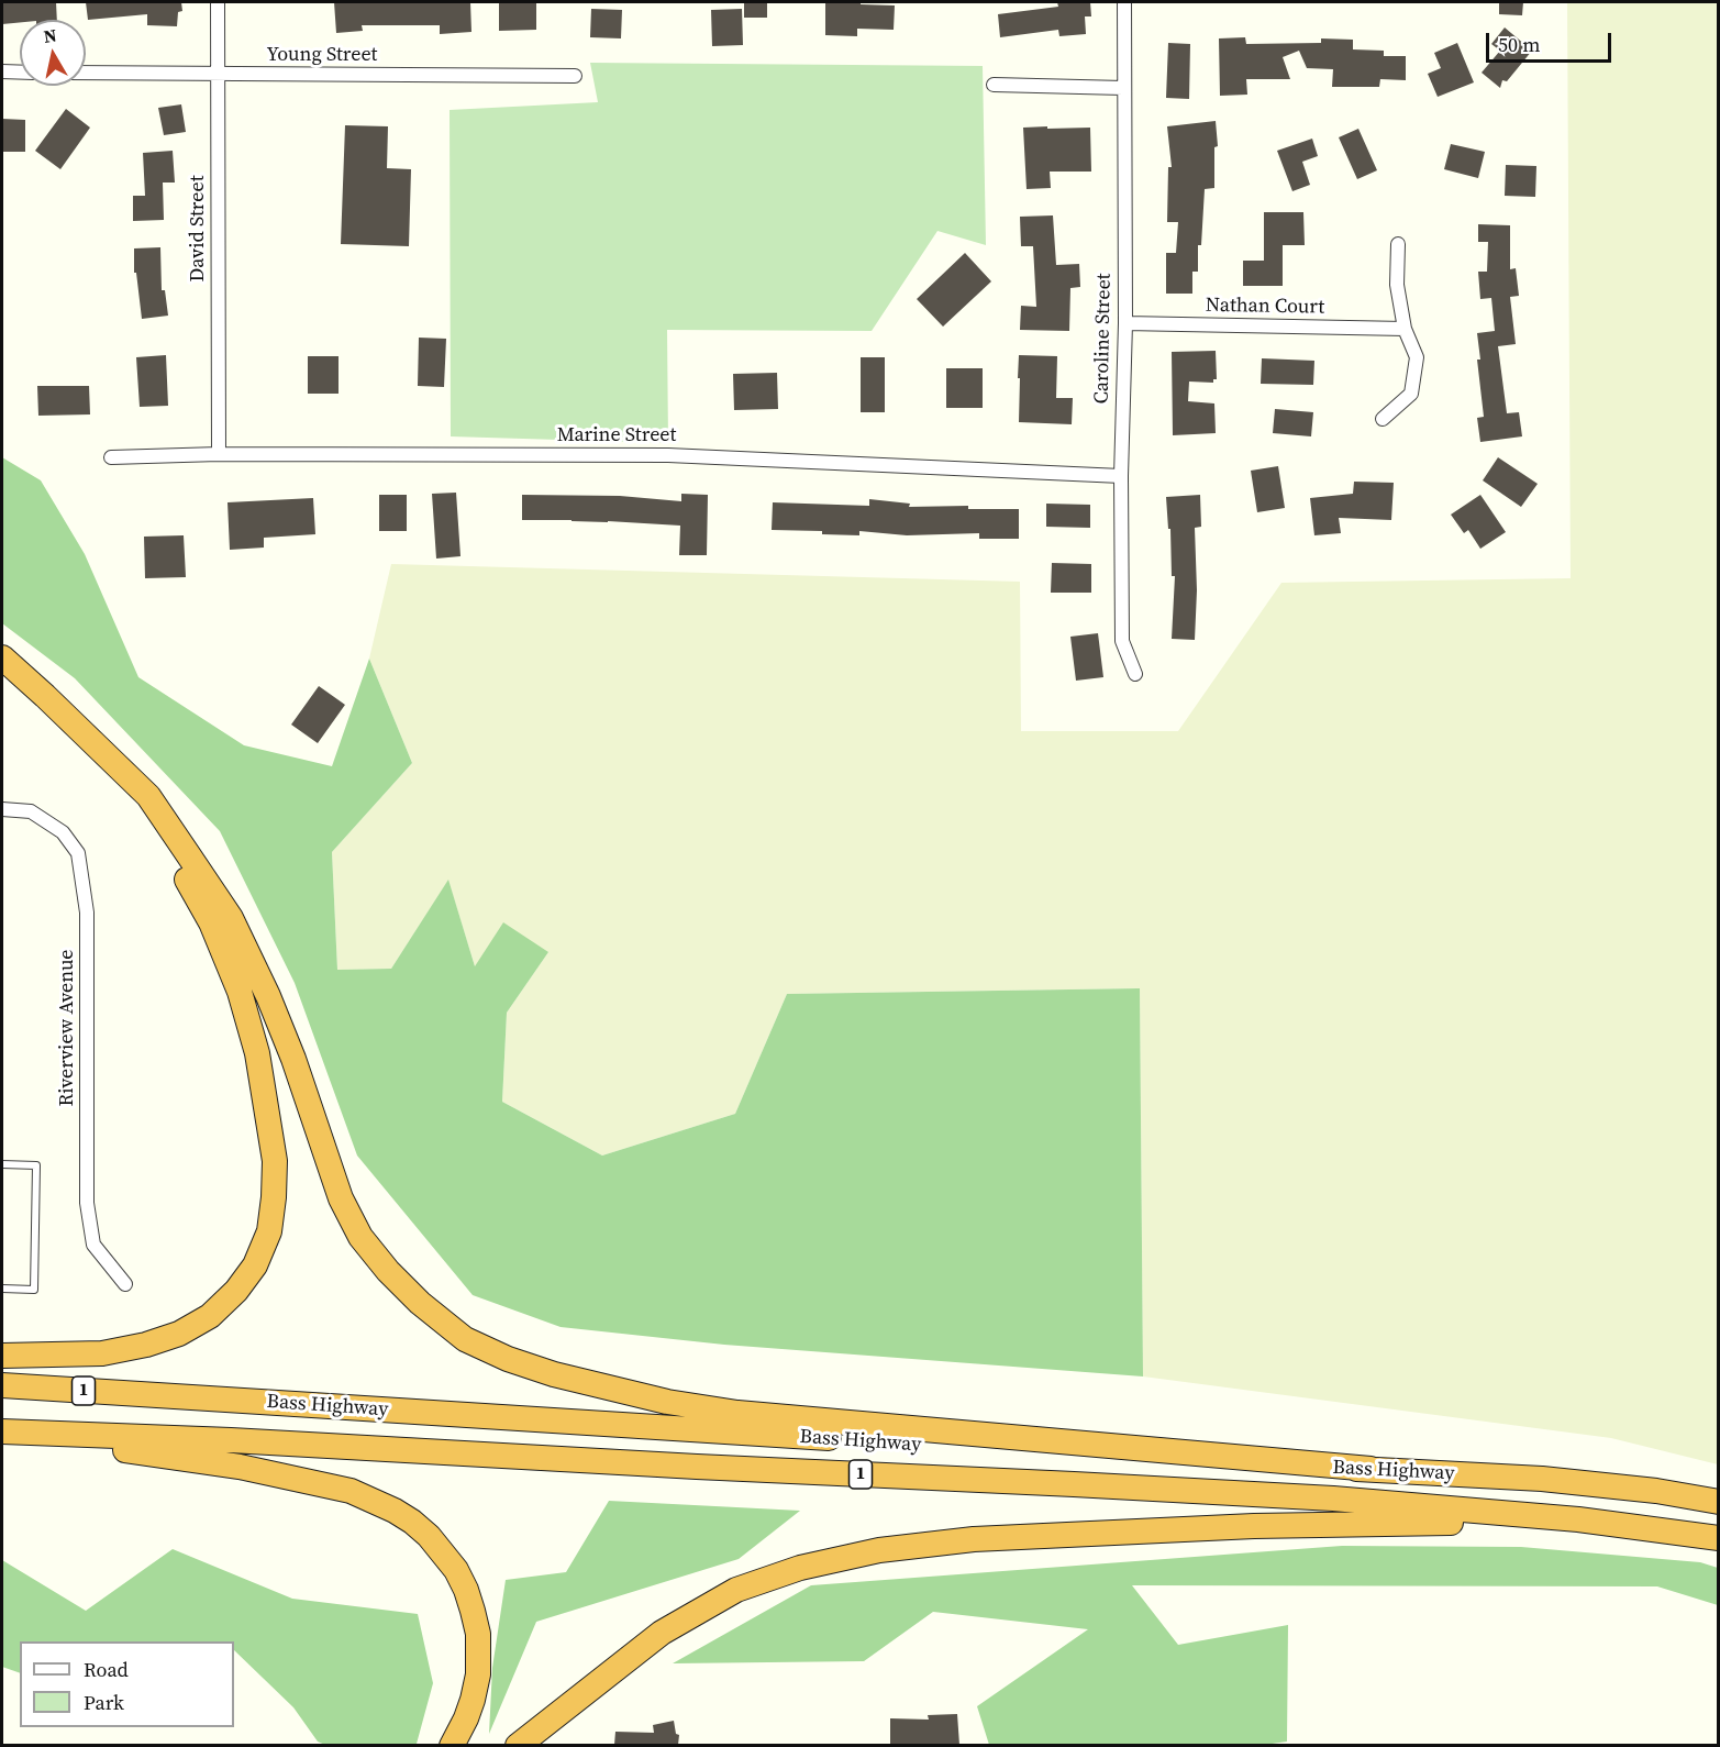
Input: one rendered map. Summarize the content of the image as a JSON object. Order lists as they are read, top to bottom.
{
  "streets": {
    "highway": ["1", "Bass Highway"],
    "street": [
      "Young Street",
      "David Street",
      "Nathan Court",
      "Caroline Street",
      "Marine Street",
      "Riverview Avenue"
    ]
  },
  "crossings": [
    ["Young Street", "David Street"],
    ["David Street", "Marine Street"],
    ["Nathan Court", "Caroline Street"],
    ["Caroline Street", "Marine Street"]
  ],
  "legend": ["Road", "Park"],
  "scale_bar": "50 m",
  "north": "top"
}
